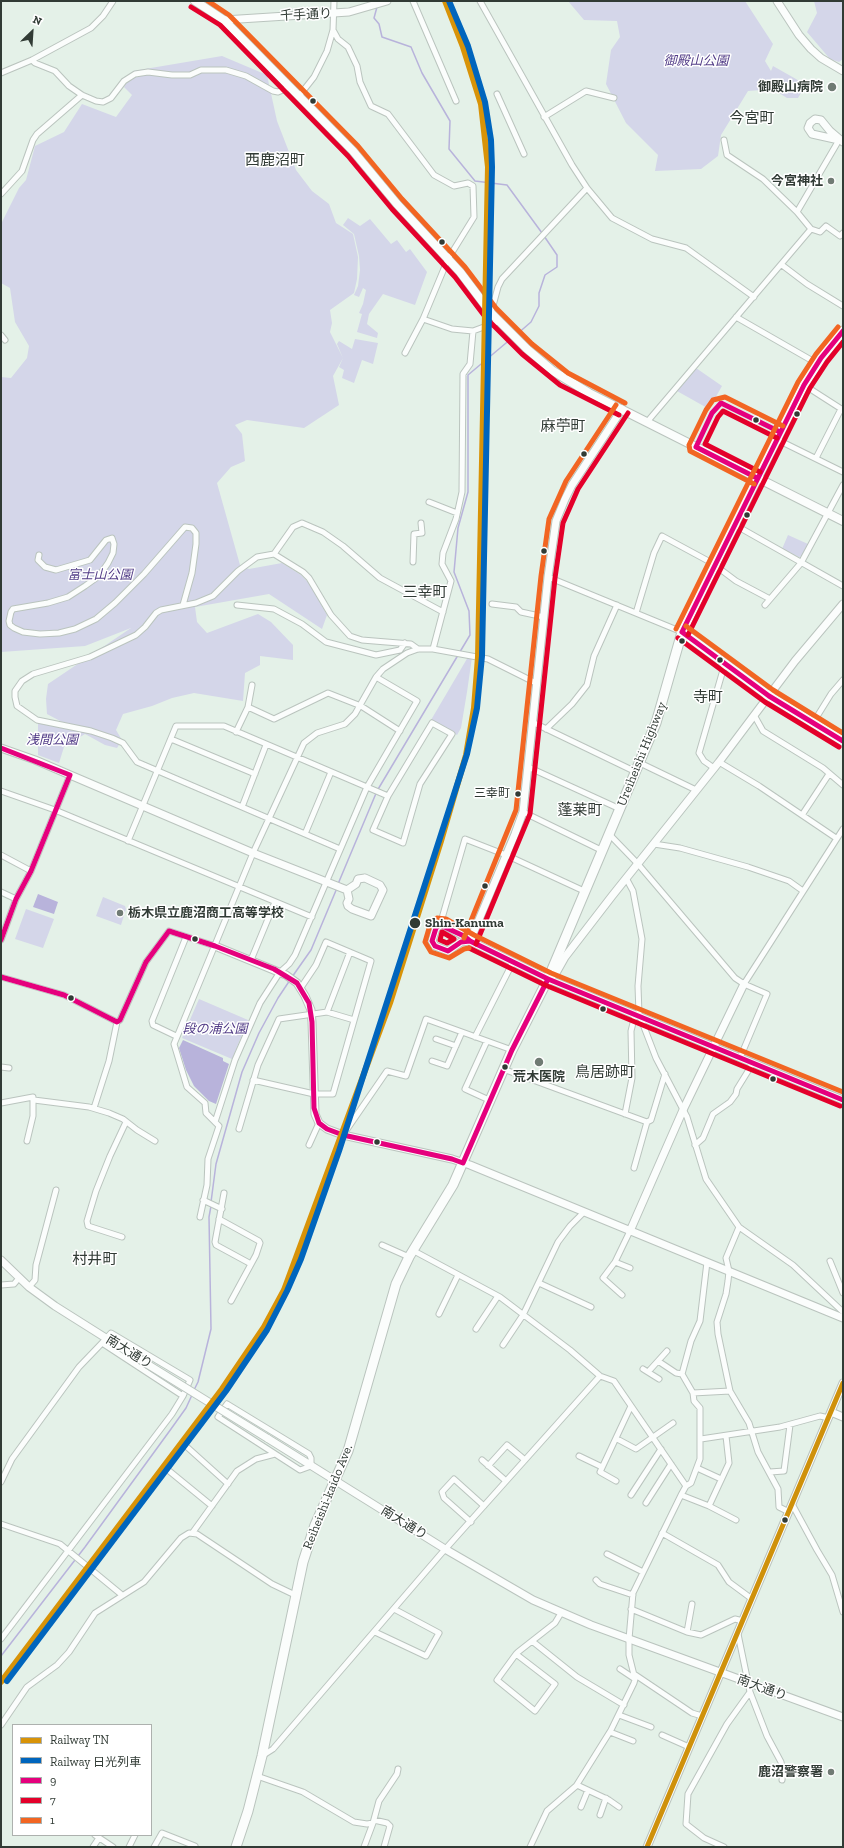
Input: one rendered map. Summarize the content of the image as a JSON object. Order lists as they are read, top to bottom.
{
  "streets": {
    "highway": ["Ureiheishi Highway", "Reiheishi-kaido Ave."],
    "street": ["千手通り", "南大通り"]
  },
  "crossings": [
    ["Ureiheishi Highway", "Reiheishi-kaido Ave."],
    ["南大通り", "Reiheishi-kaido Ave."]
  ],
  "districts": [
    "今宮町",
    "西鹿沼町",
    "麻苧町",
    "三幸町",
    "寺町",
    "蓬莱町",
    "鳥居跡町",
    "村井町"
  ],
  "parks": [
    "御殿山公園",
    "富士山公園",
    "浅間公園",
    "段の浦公園"
  ],
  "places": [
    "御殿山病院",
    "今宮神社",
    "三幸町",
    "栃木県立鹿沼商工高等学校",
    "Shin-Kanuma",
    "荒木医院",
    "鹿沼警察署"
  ],
  "lines": [
    "rail line TN",
    "rail line 日光列車",
    "transit line 1",
    "transit line 7",
    "transit line 9"
  ],
  "legend": [
    "Railway TN",
    "Railway 日光列車",
    "9",
    "7",
    "1"
  ],
  "north": "top right"
}
